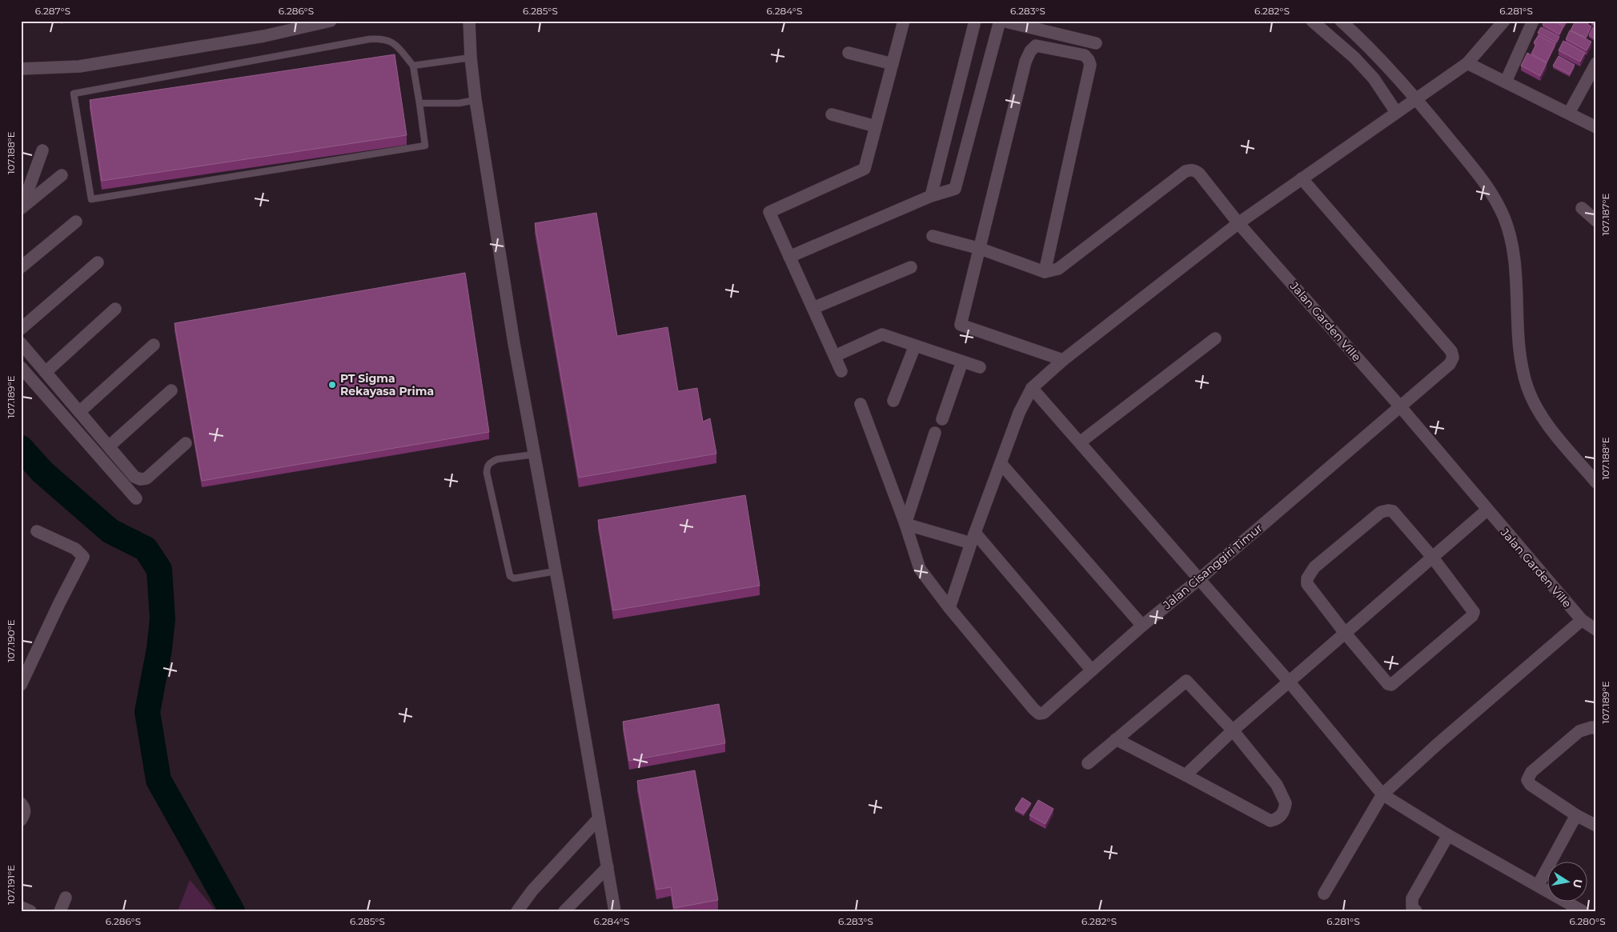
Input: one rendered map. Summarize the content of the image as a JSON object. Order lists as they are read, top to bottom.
{
  "streets": {
    "street": ["Jalan Garden Ville", "Jalan Cisanggiri Timur"]
  },
  "crossings": [
    ["Jalan Garden Ville", "Jalan Cisanggiri Timur"]
  ],
  "places": ["PT Sigma Rekayasa Prima"],
  "north": "right",
  "coordinates": [
    "6.287°S",
    "6.286°S",
    "6.285°S",
    "6.284°S",
    "6.283°S",
    "6.282°S",
    "6.281°S",
    "107.188°E",
    "107.187°E",
    "107.189°E",
    "107.190°E",
    "107.191°E",
    "6.280°S"
  ]
}
